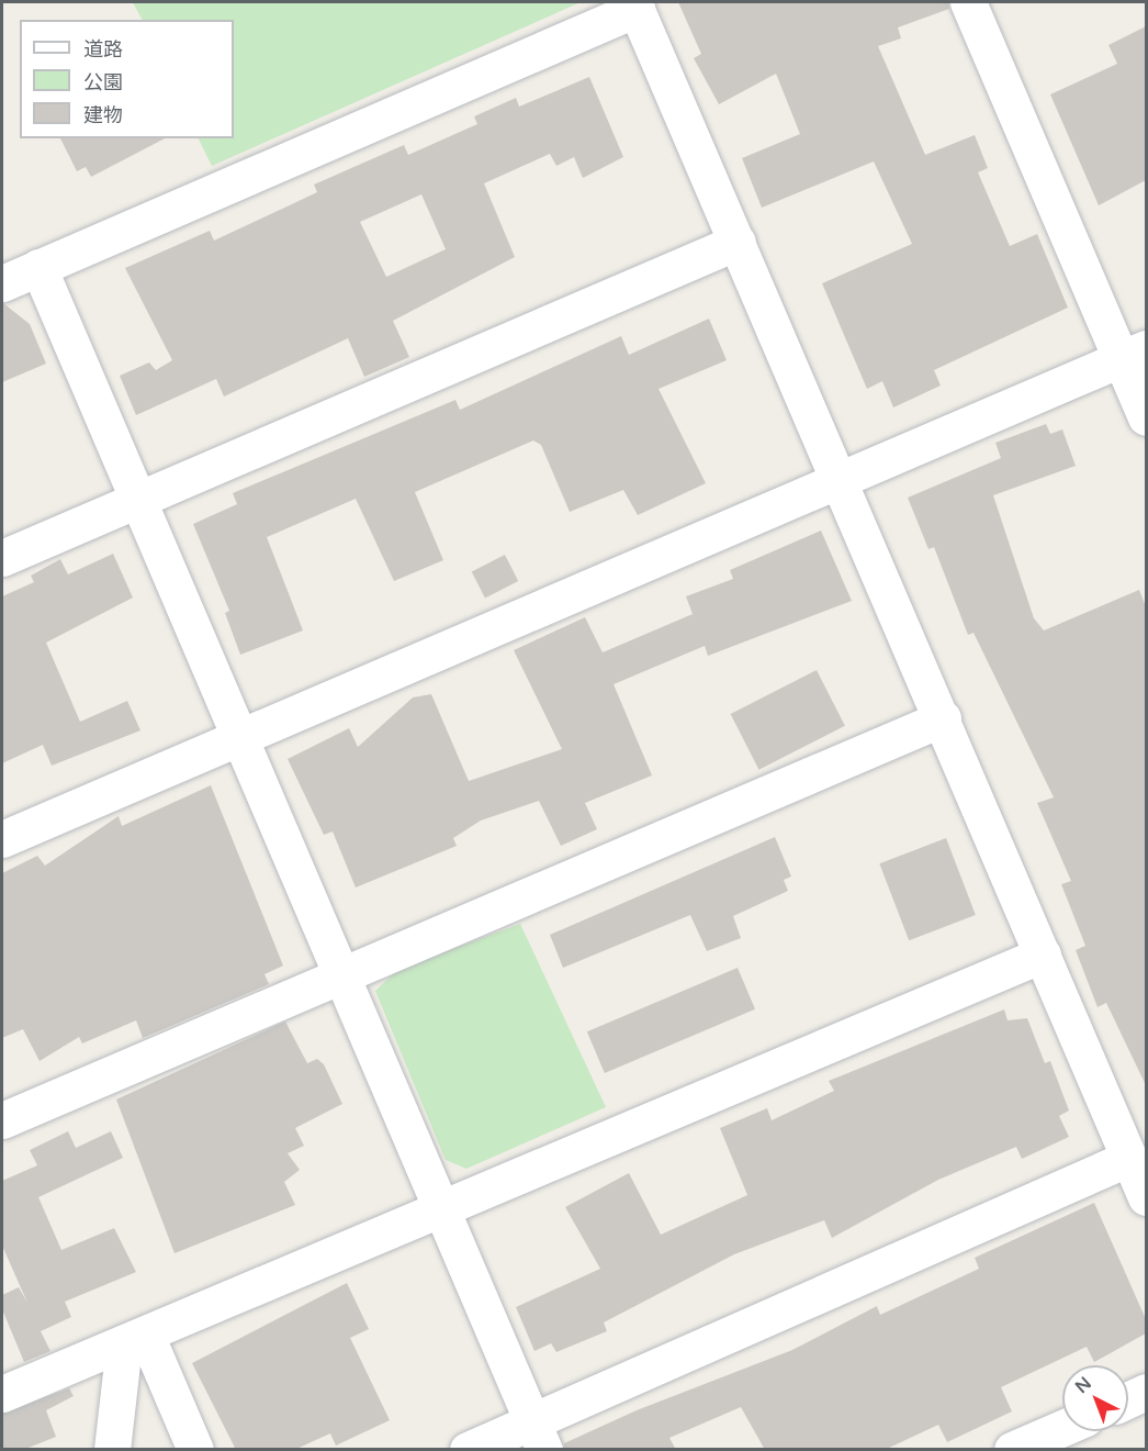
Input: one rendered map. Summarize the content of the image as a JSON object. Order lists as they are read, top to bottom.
{
  "legend": ["道路", "公園", "建物"],
  "north": "top left"
}
